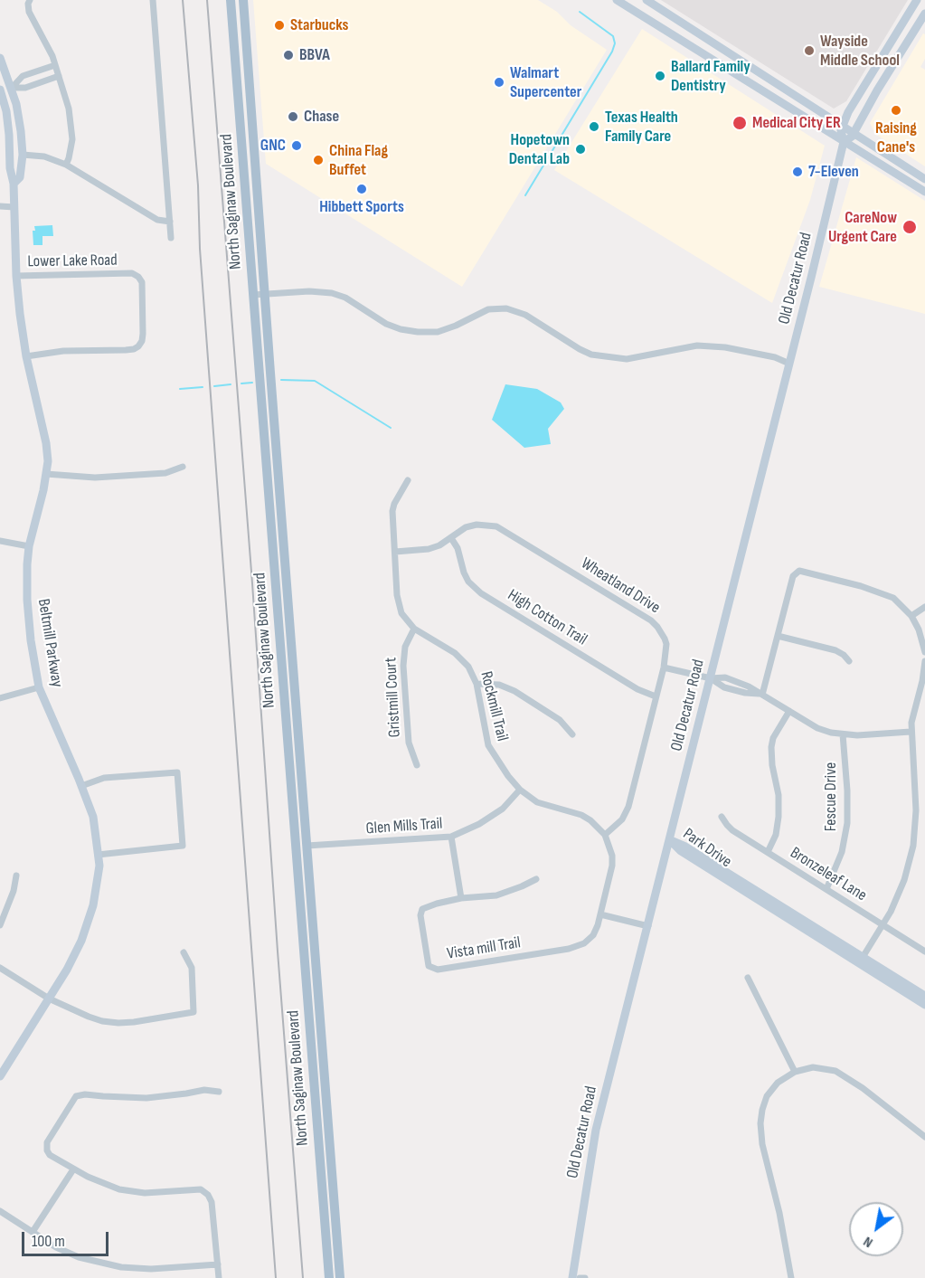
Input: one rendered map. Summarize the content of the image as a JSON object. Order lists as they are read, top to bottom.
{
  "streets": {
    "main road": ["North Saginaw Boulevard"],
    "street": [
      "Lower Lake Road",
      "Old Decatur Road",
      "Wheatland Drive",
      "High Cotton Trail",
      "Beltmill Parkway",
      "Gristmill Court",
      "Rockmill Trail",
      "Fescue Drive",
      "Glen Mills Trail",
      "Park Drive",
      "Bronzeleaf Lane",
      "Vista mill Trail"
    ]
  },
  "crossings": [
    ["North Saginaw Boulevard", "Glen Mills Trail"],
    ["Lower Lake Road", "Beltmill Parkway"],
    ["Old Decatur Road", "Park Drive"],
    ["Wheatland Drive", "High Cotton Trail"],
    ["Wheatland Drive", "Rockmill Trail"],
    ["Gristmill Court", "Rockmill Trail"],
    ["Rockmill Trail", "Glen Mills Trail"],
    ["Fescue Drive", "Bronzeleaf Lane"]
  ],
  "places": [
    "Starbucks",
    "Wayside Middle School",
    "BBVA",
    "Ballard Family Dentistry",
    "Walmart Supercenter",
    "Raising Cane's",
    "Chase",
    "Medical City ER",
    "Texas Health Family Care",
    "GNC",
    "Hopetown Dental Lab",
    "China Flag Buffet",
    "7-Eleven",
    "Hibbett Sports",
    "CareNow Urgent Care"
  ],
  "scale_bar": "100 m",
  "north": "bottom left"
}
